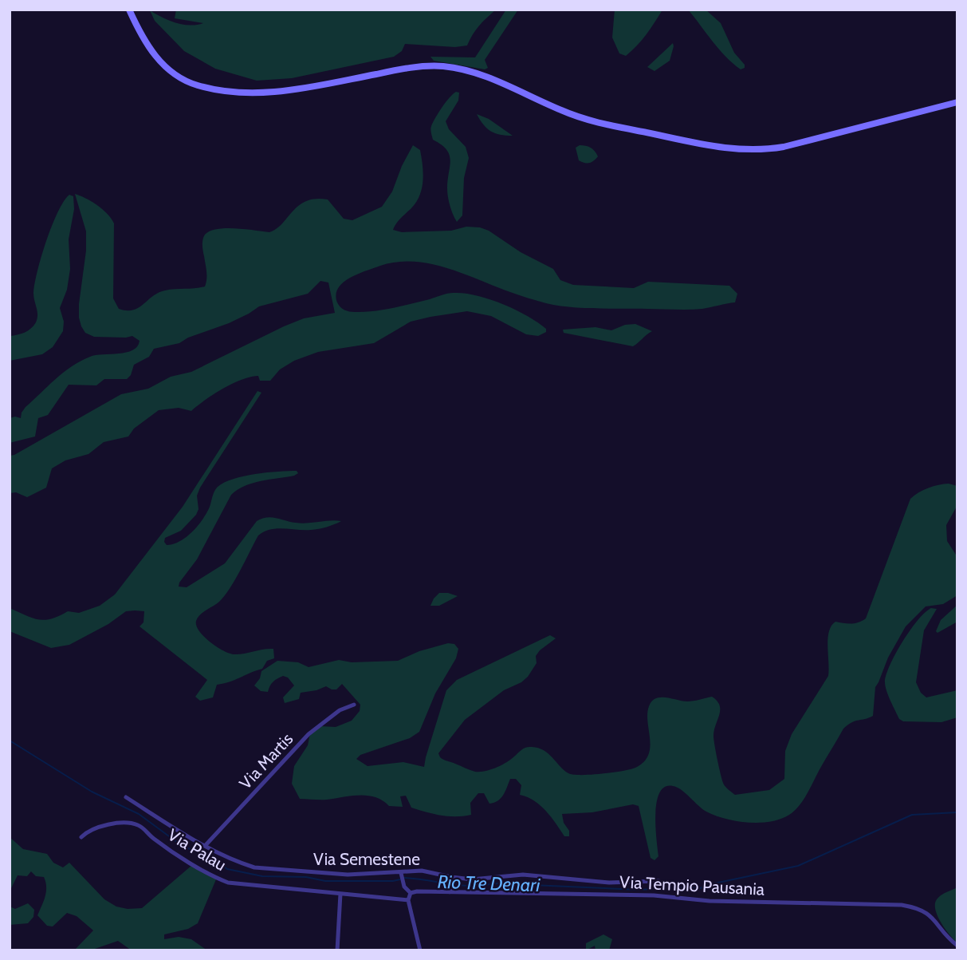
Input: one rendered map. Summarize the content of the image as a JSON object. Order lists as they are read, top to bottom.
{
  "streets": {
    "street": [
      "Via Martis",
      "Via Palau",
      "Via Semestene",
      "Via Tempio Pausania"
    ]
  },
  "crossings": [
    ["Via Martis", "Via Semestene"]
  ],
  "water": ["Rio Tre Denari"]
}
